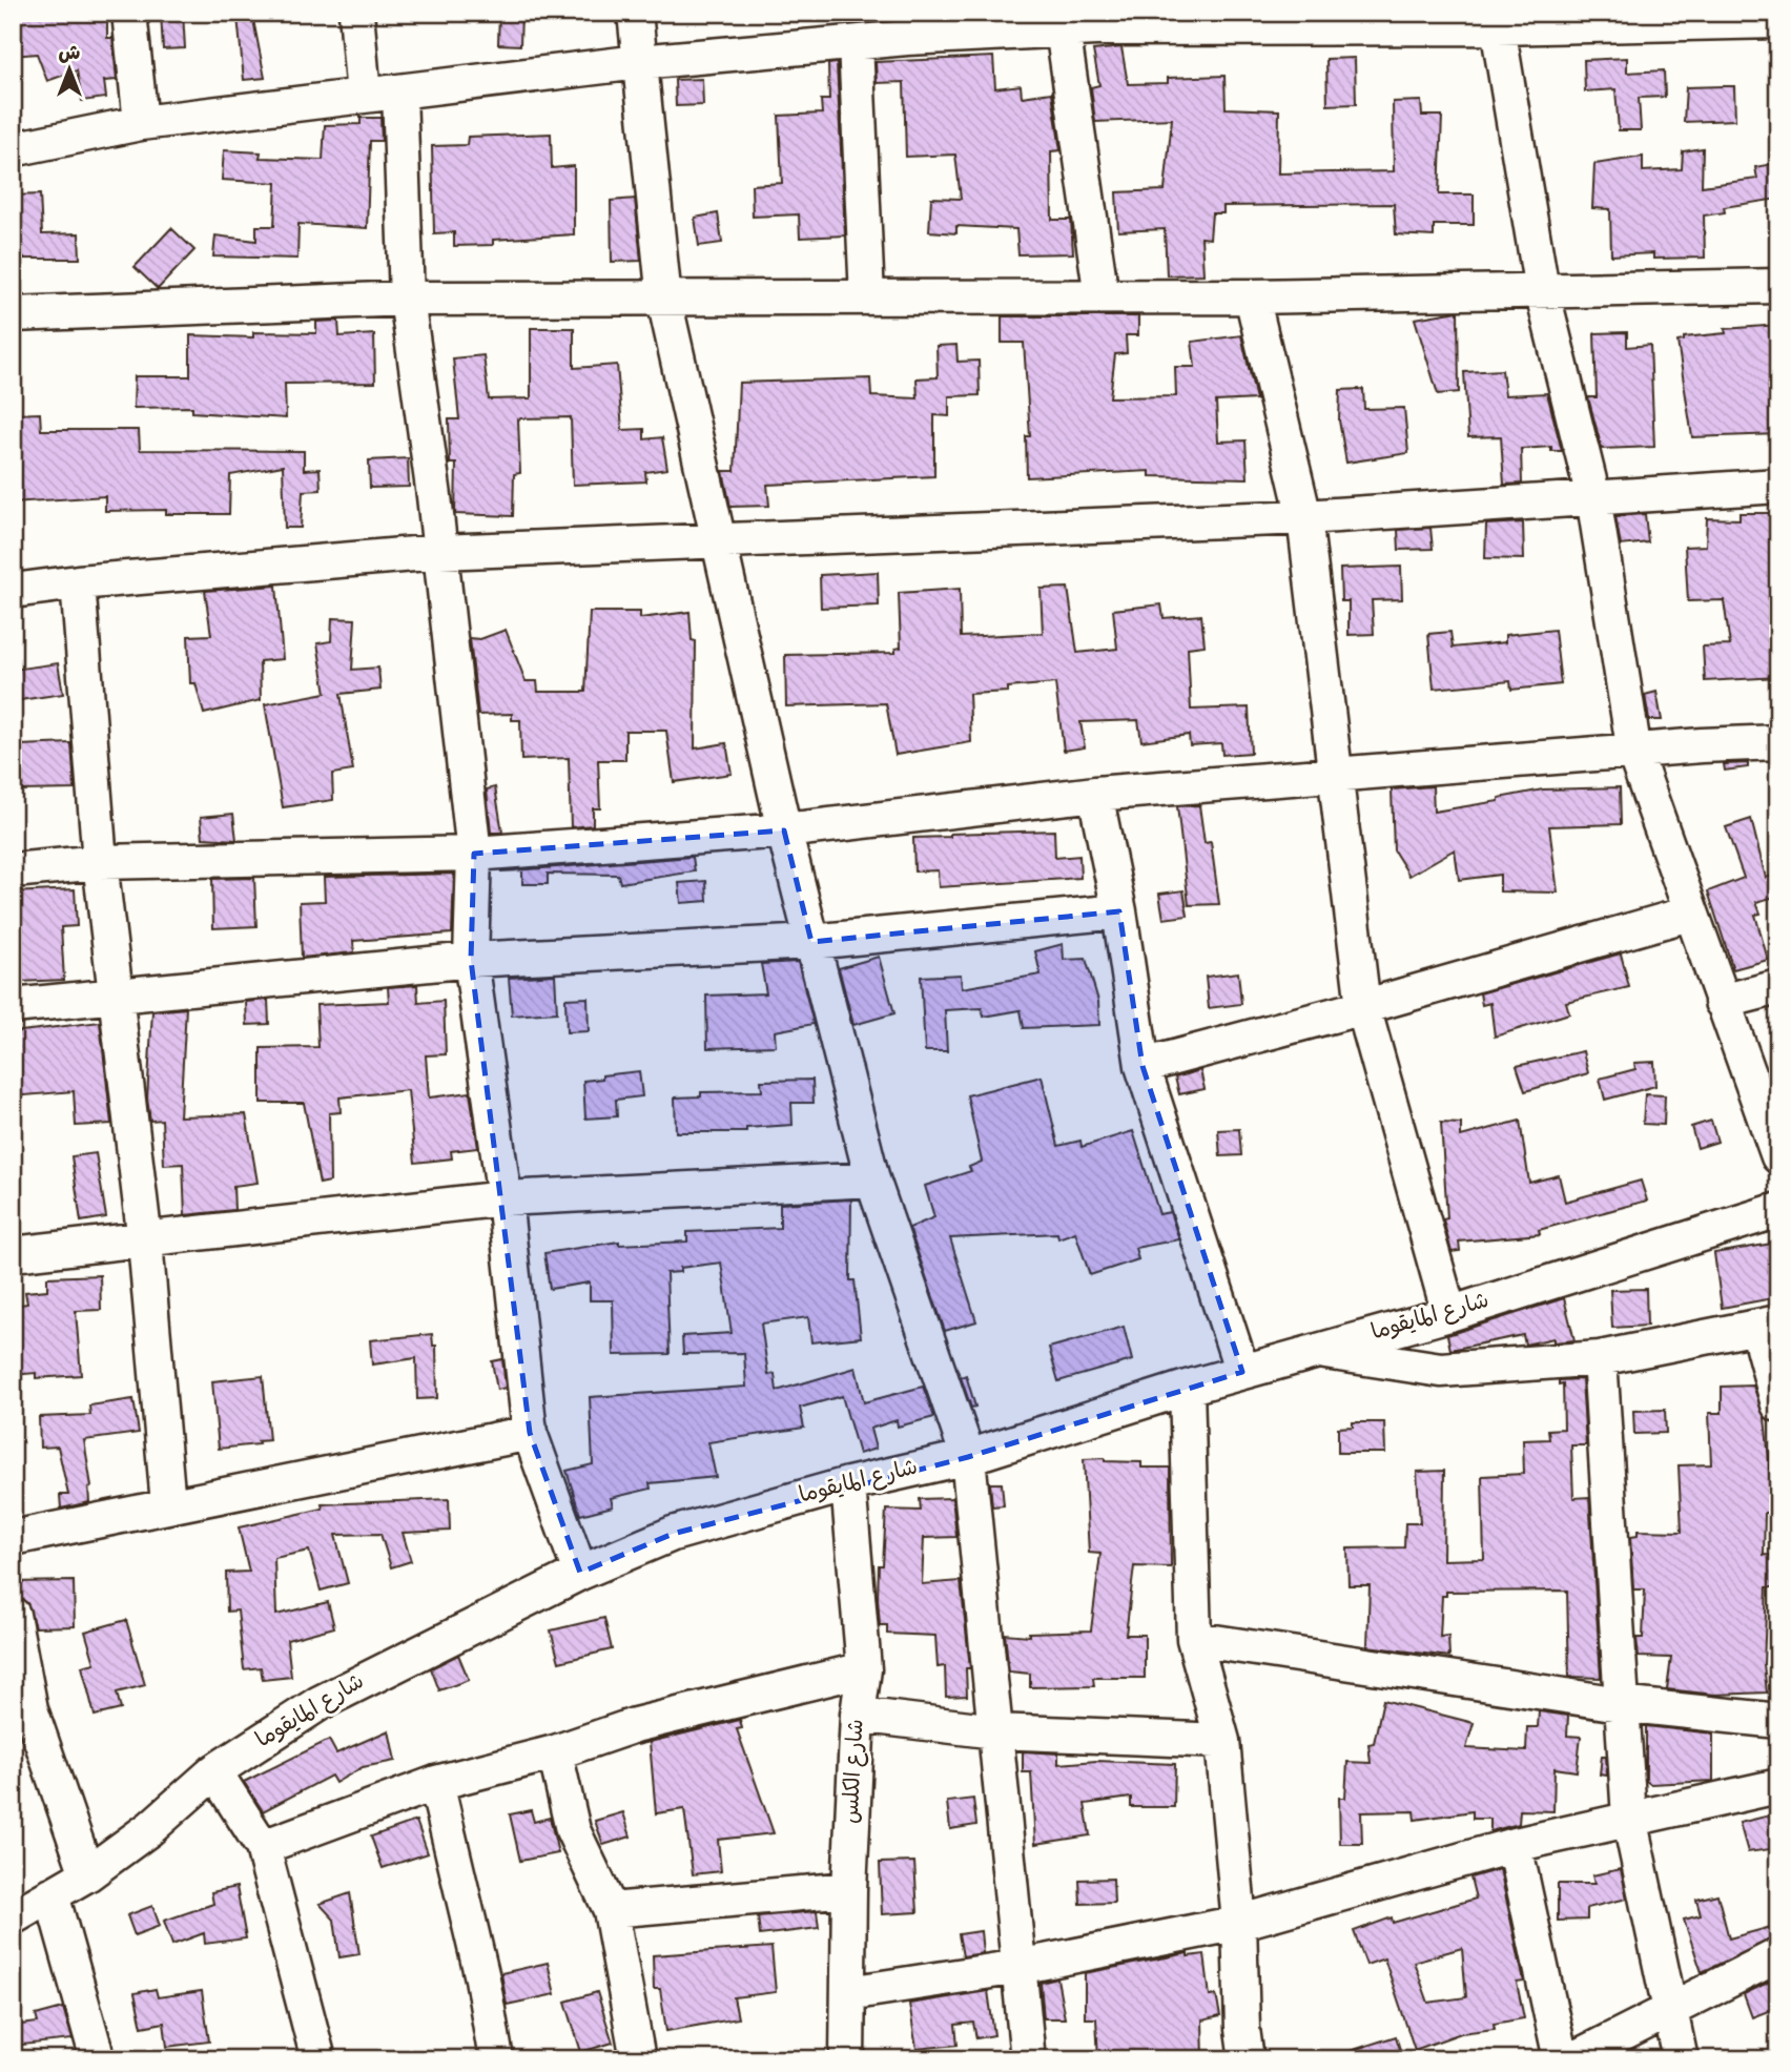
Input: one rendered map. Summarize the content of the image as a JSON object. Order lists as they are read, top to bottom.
{
  "streets": {
    "street": ["شارع المايقوما", "شارع الكلس"]
  },
  "crossings": [
    ["شارع المايقوما", "شارع الكلس"]
  ],
  "north": "top"
}
